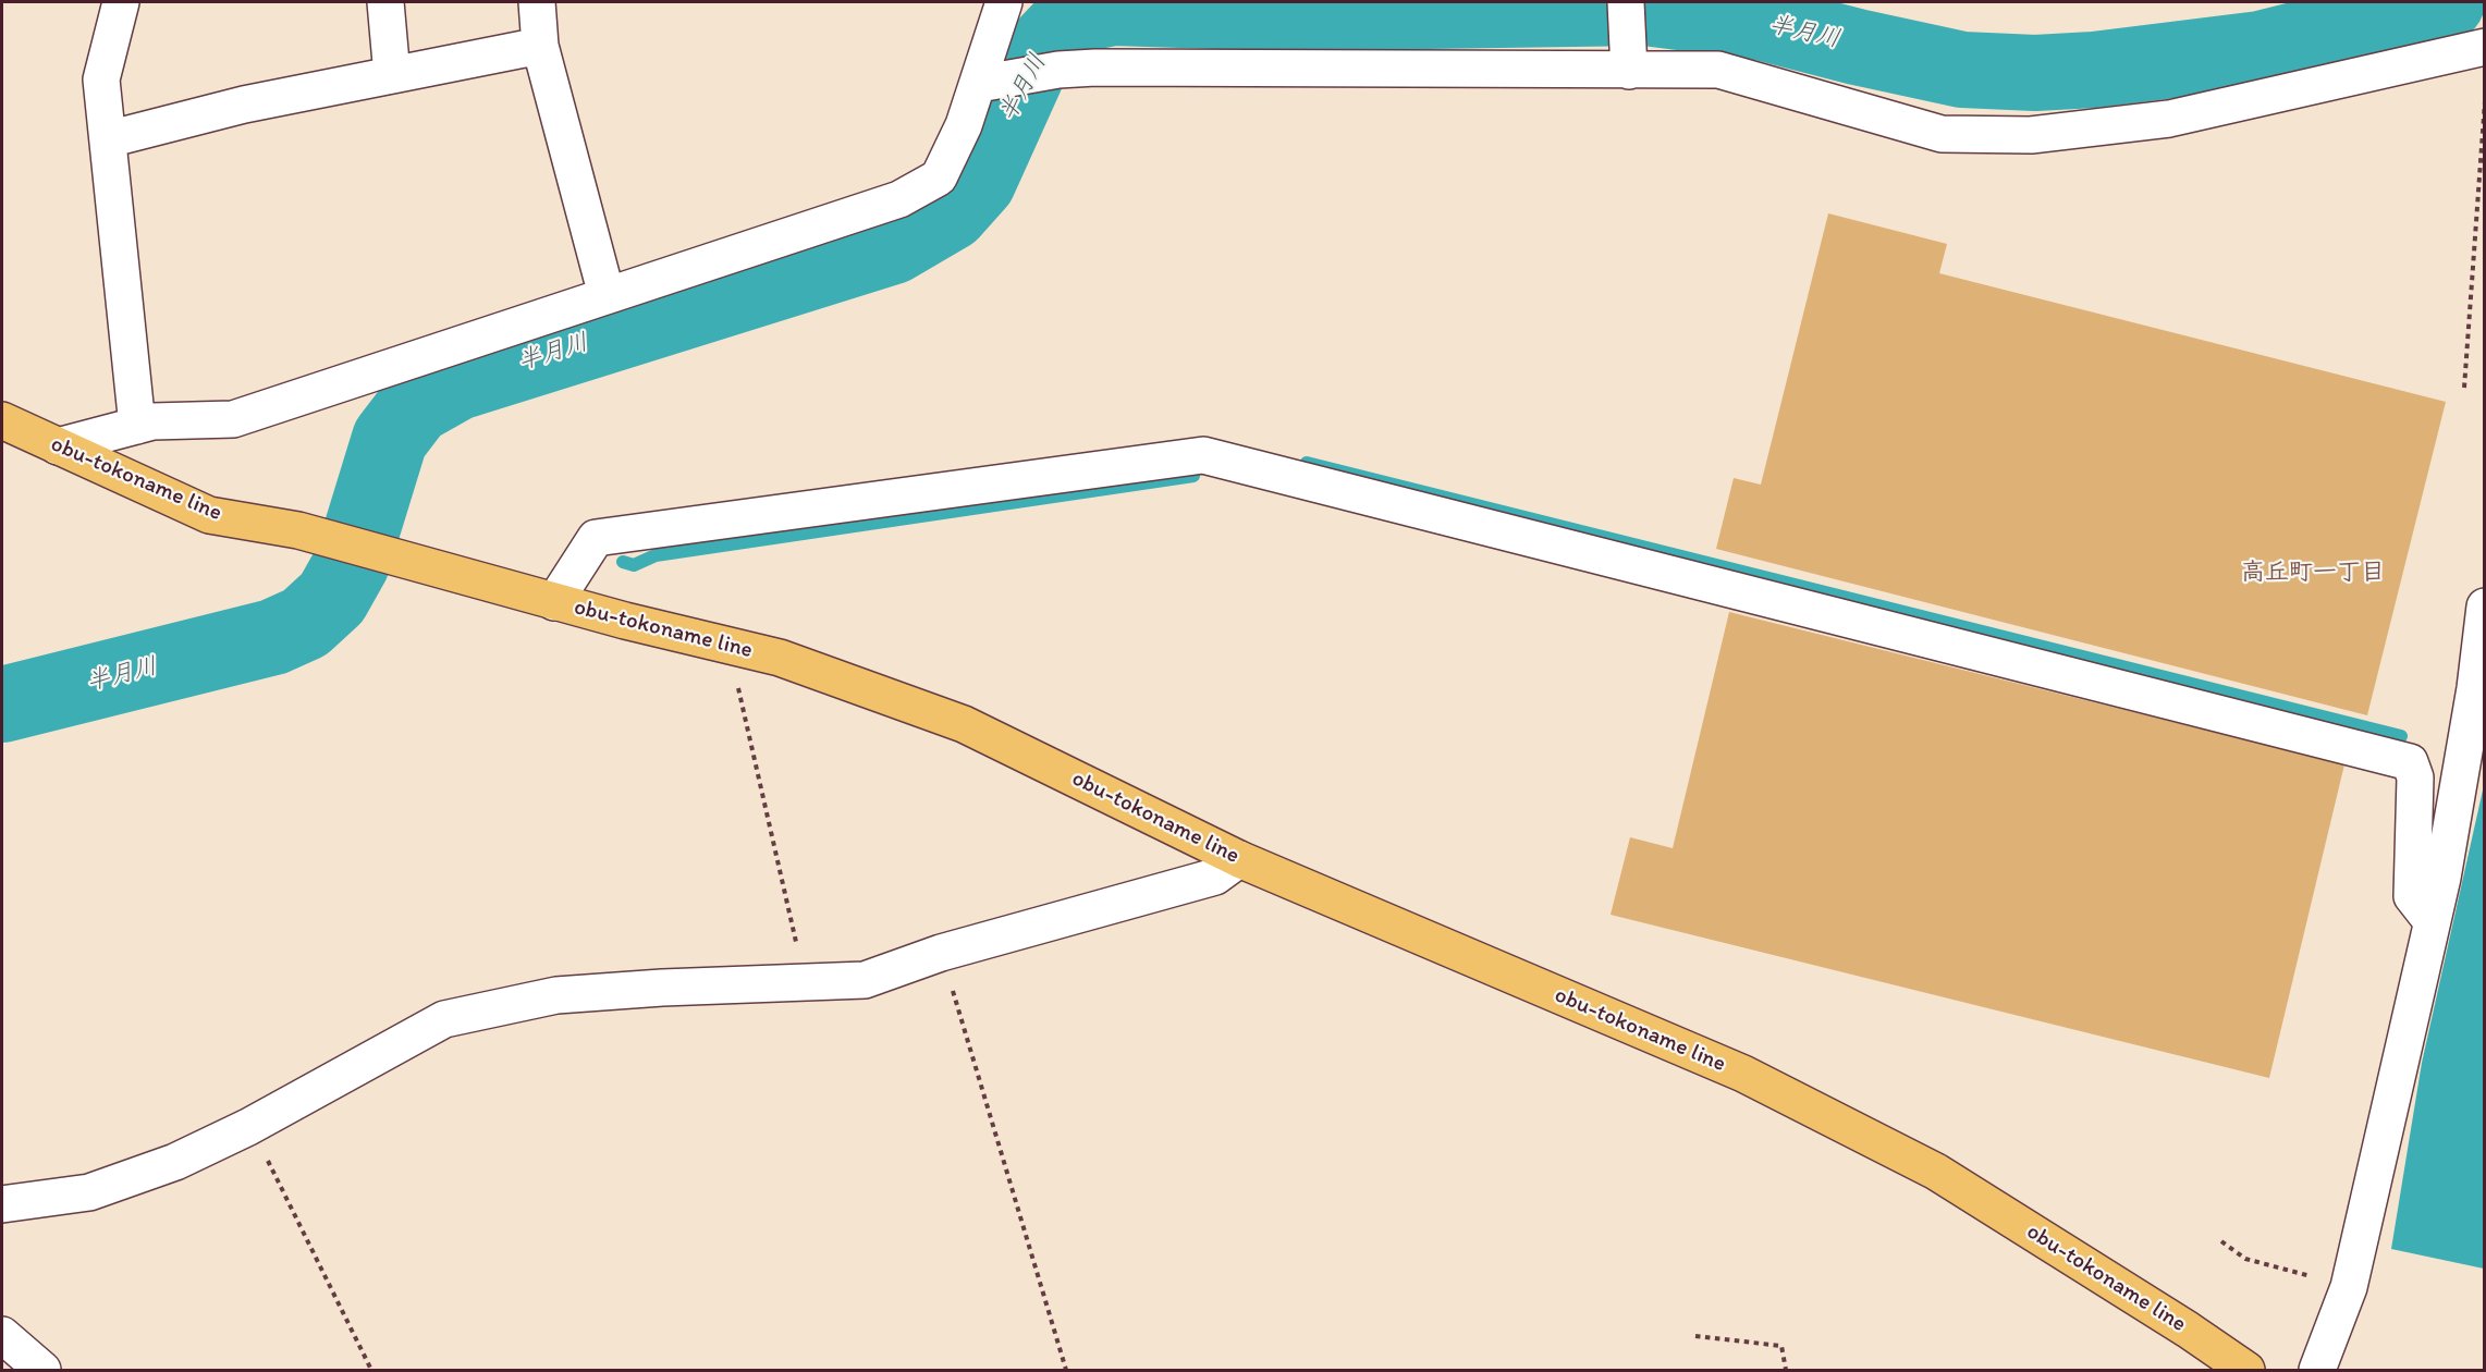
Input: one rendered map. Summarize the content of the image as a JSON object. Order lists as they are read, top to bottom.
{
  "streets": {
    "main road": ["obu-tokoname line"]
  },
  "districts": ["高丘町一丁目"],
  "water": ["半月川"]
}
